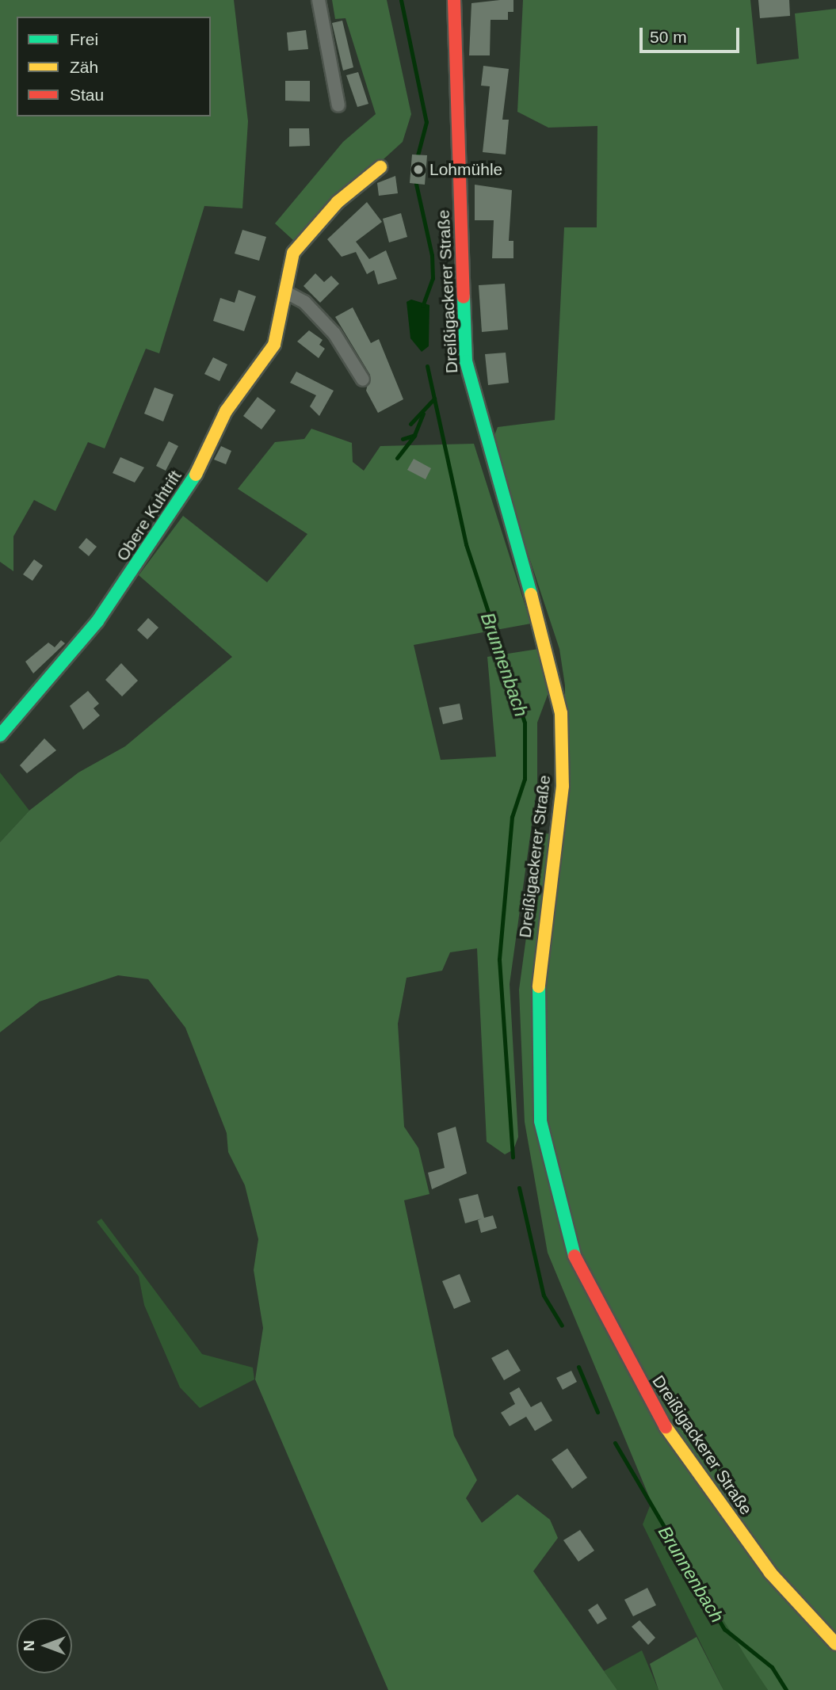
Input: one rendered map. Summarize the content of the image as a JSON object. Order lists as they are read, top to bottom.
{
  "streets": {
    "street": ["Dreißigackerer Straße", "Obere Kuhtrift"]
  },
  "water": ["Brunnenbach"],
  "places": ["Lohmühle"],
  "legend": ["Frei", "Zäh", "Stau"],
  "scale_bar": "50 m",
  "north": "left"
}
